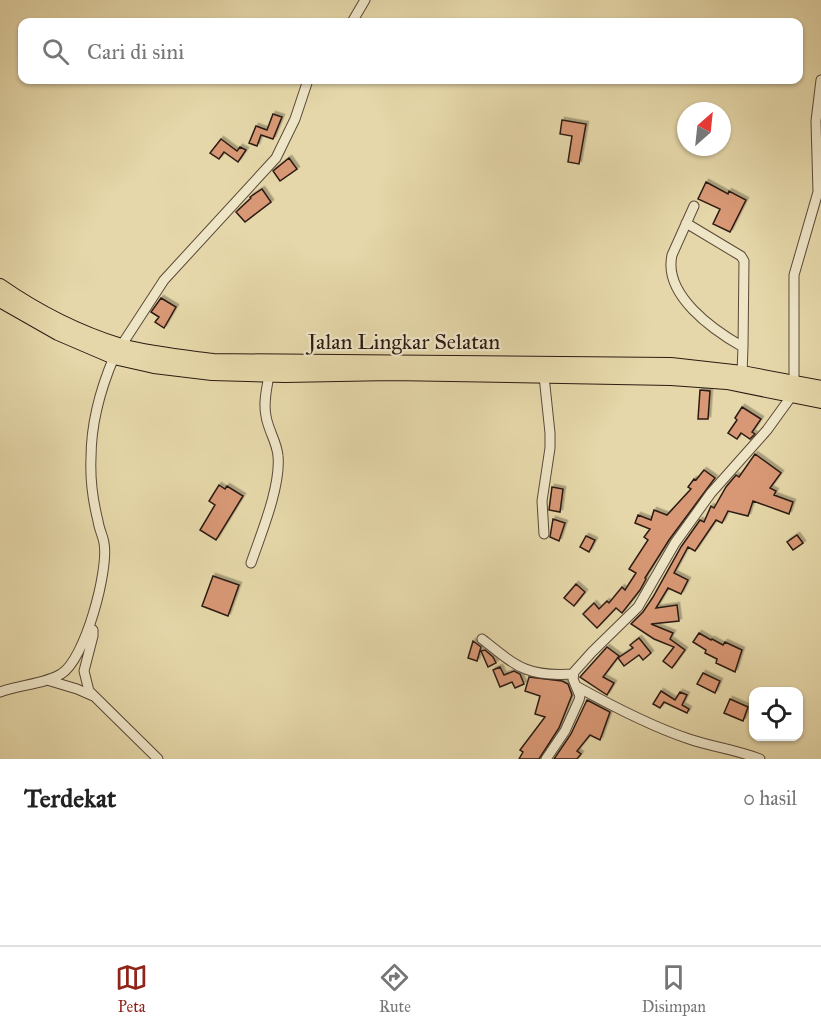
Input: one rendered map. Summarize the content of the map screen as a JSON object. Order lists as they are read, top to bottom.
{
  "streets": {
    "highway": ["Jalan Lingkar Selatan"]
  },
  "north": "top right",
  "page": {
    "search": "Cari di sini",
    "heading": ["Terdekat", "0 hasil"],
    "nav": ["Peta", "Rute", "Disimpan"]
  }
}
